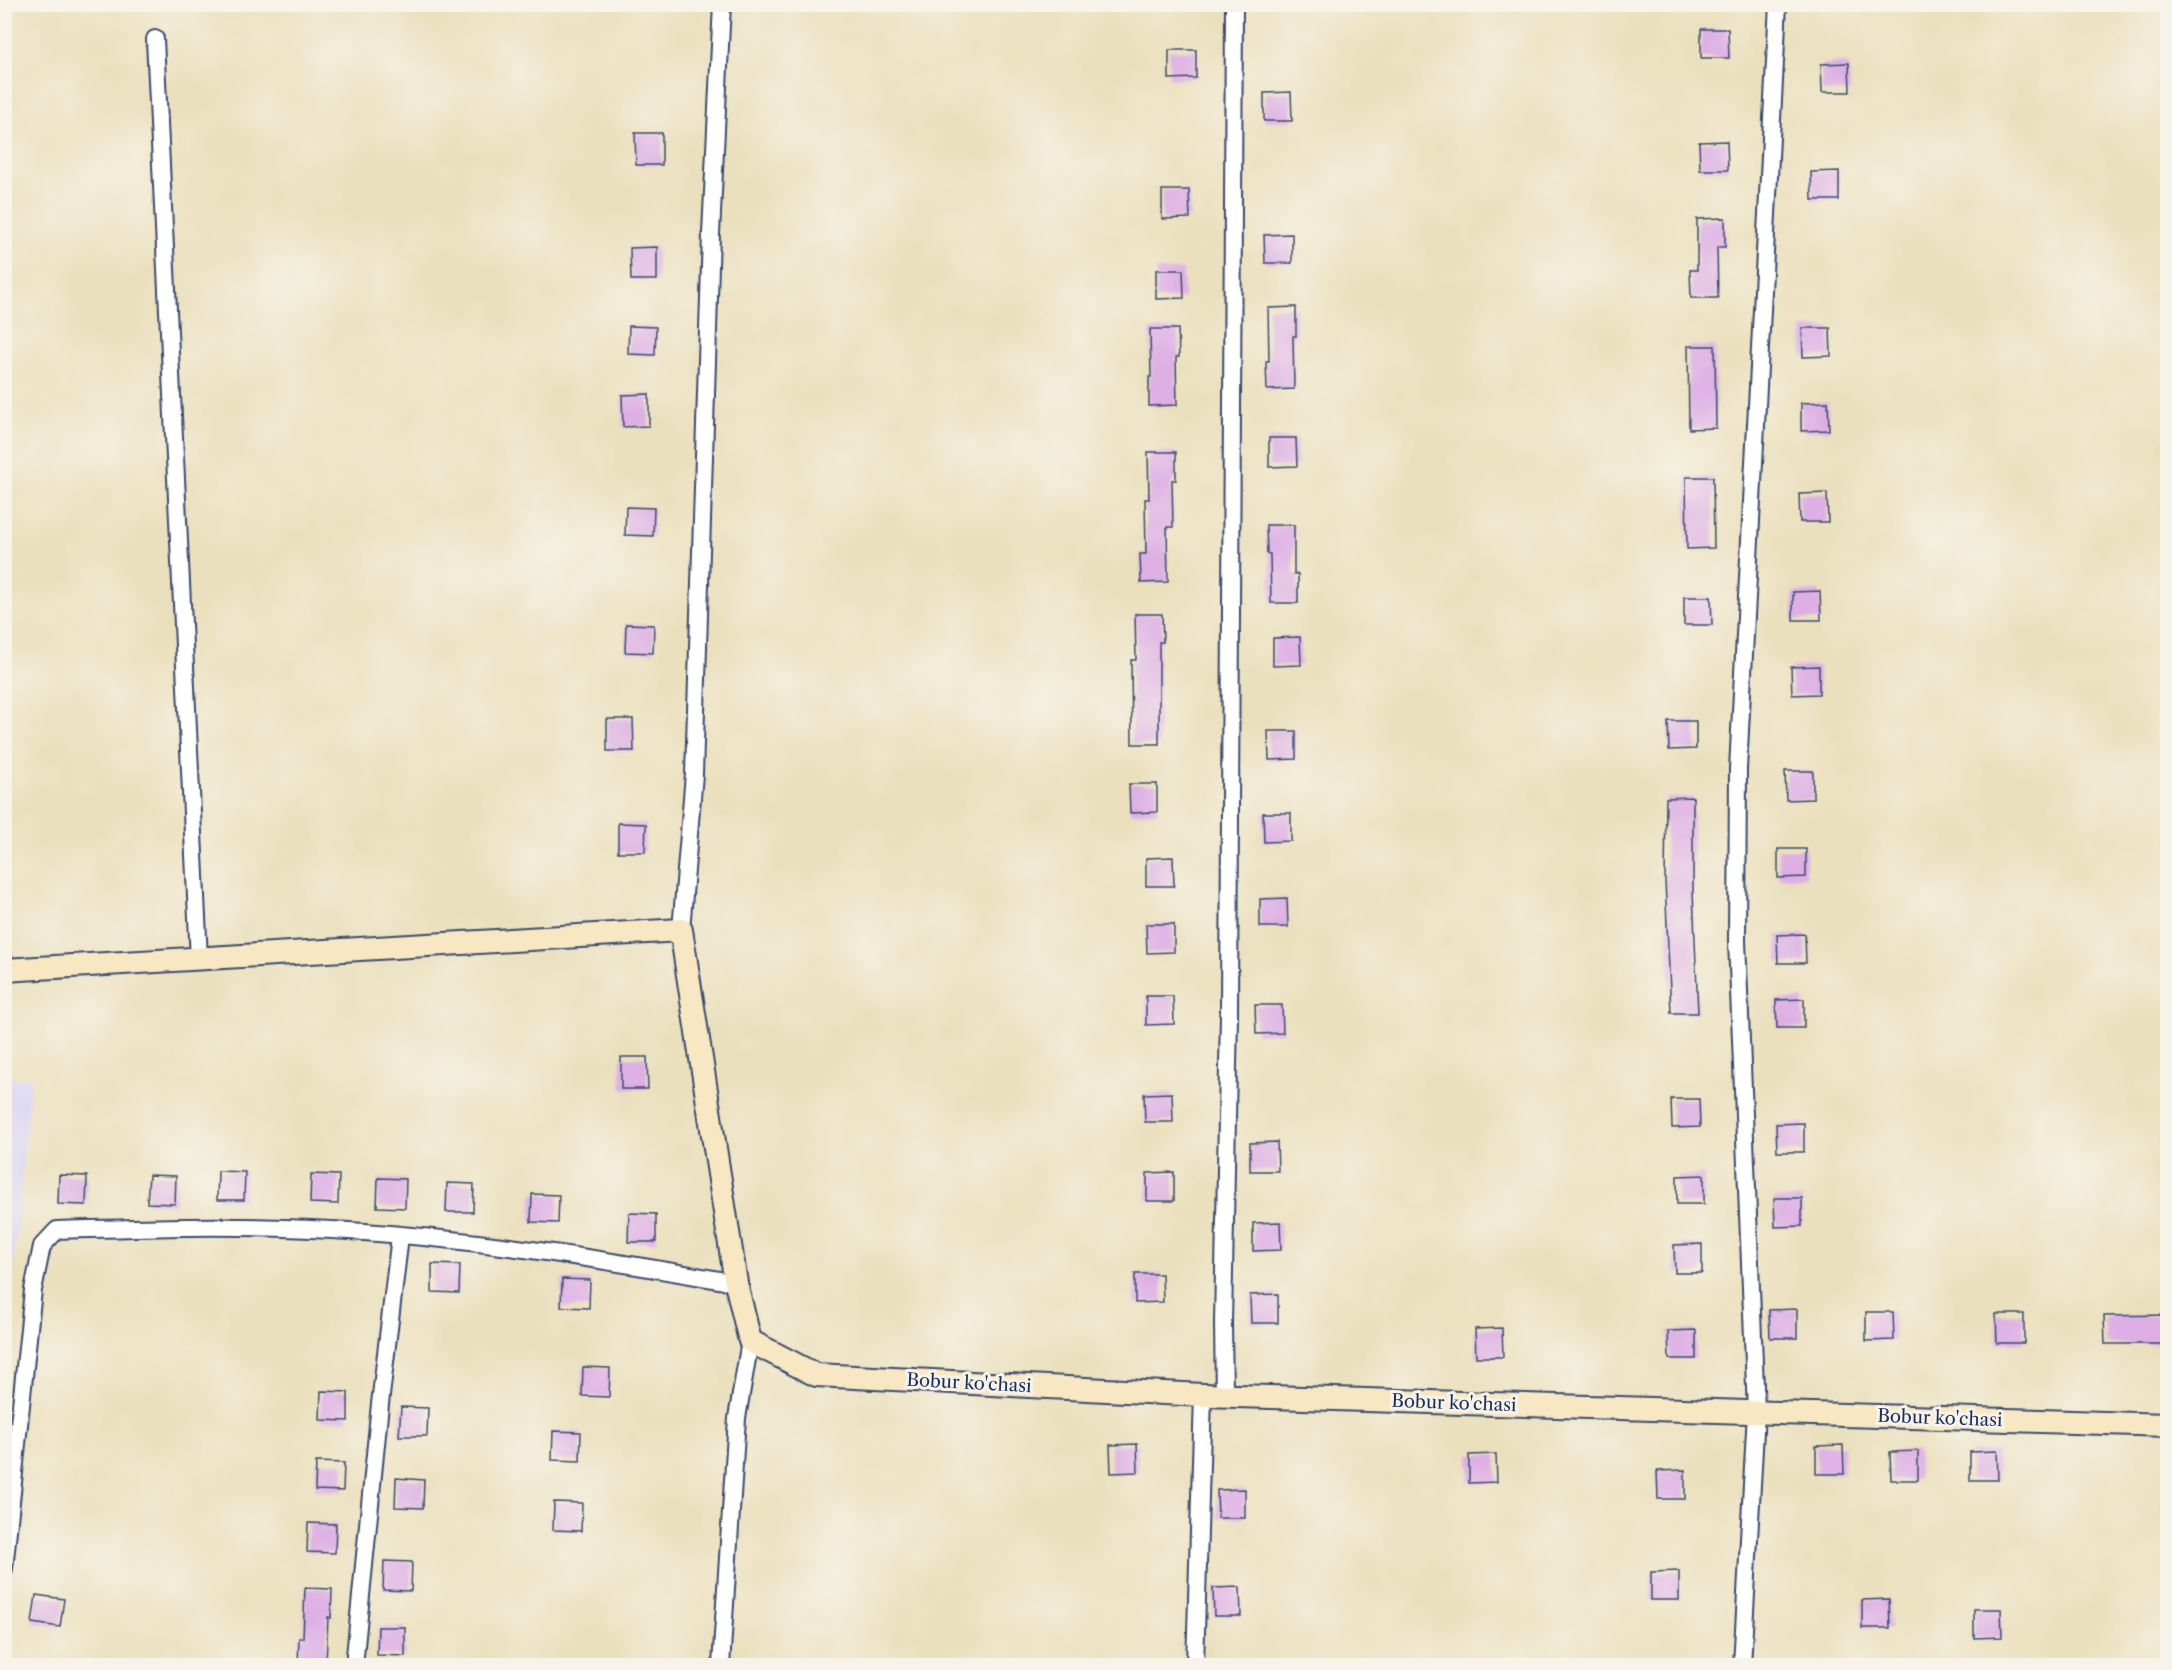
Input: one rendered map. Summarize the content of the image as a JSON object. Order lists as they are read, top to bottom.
{
  "streets": {
    "street": ["Bobur ko'chasi"]
  }
}
